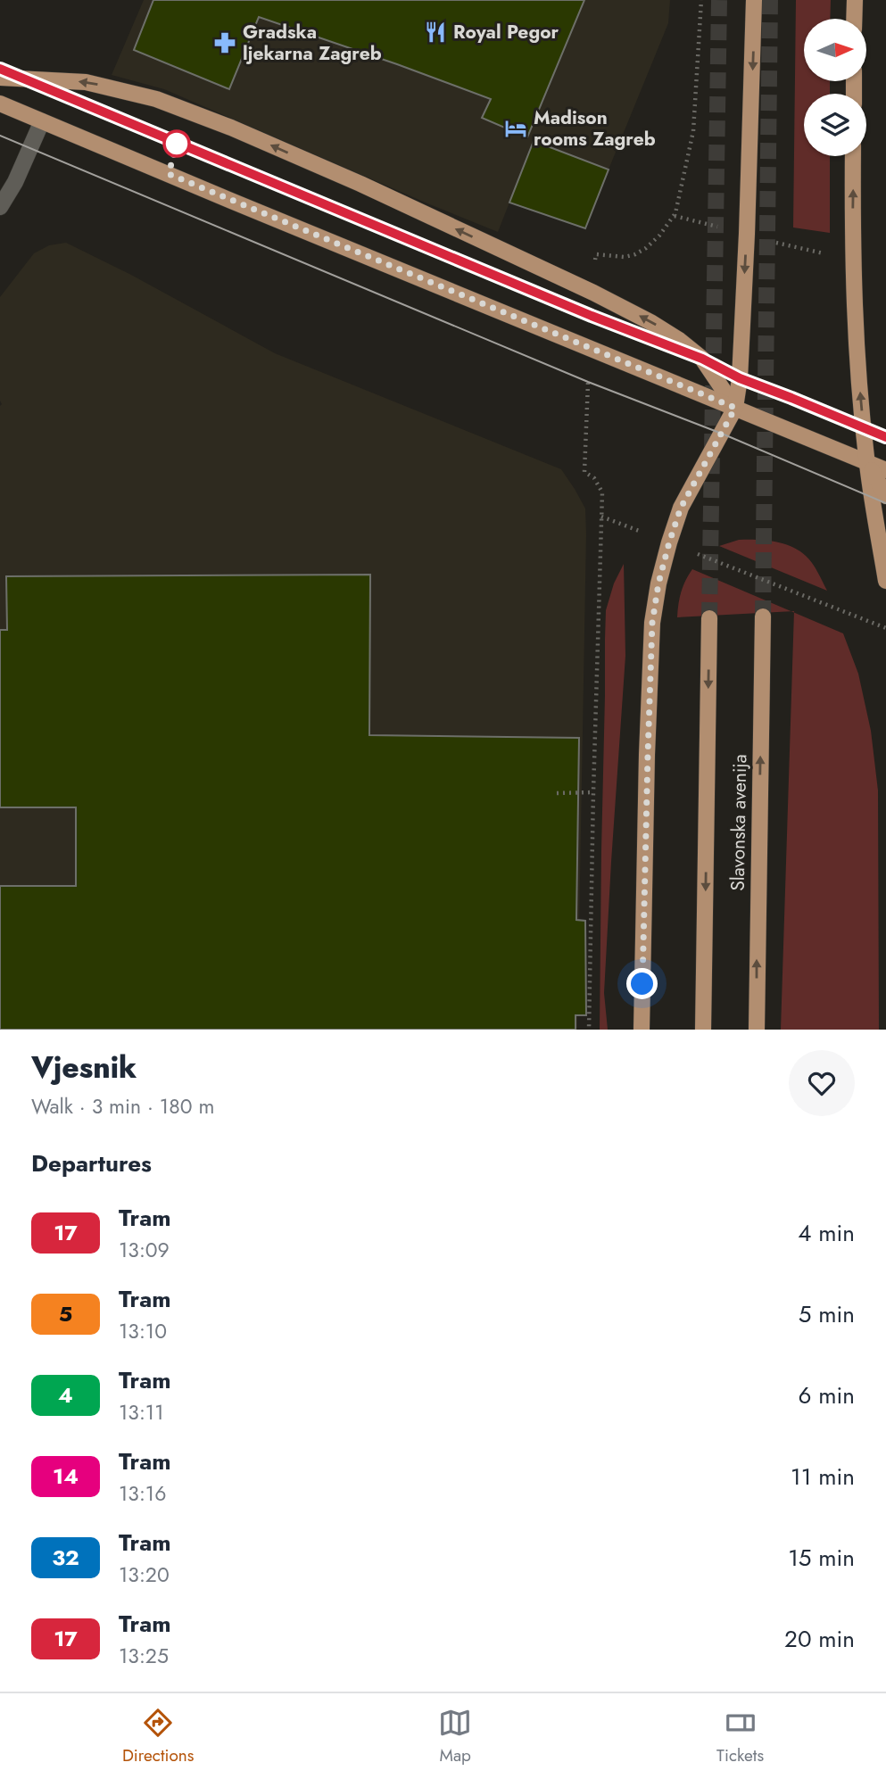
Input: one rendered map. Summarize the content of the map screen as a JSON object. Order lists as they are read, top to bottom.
{
  "streets": {
    "main road": ["Slavonska avenija"]
  },
  "places": {
    "restaurant": ["Royal Pegor"],
    "pharmacy": ["Gradska ljekarna Zagreb"],
    "hotel": ["Madison rooms Zagreb"]
  },
  "lines": ["tram line 17"],
  "north": "right",
  "page": {
    "heading": [
      ["Vjesnik", "Walk · 3 min · 180 m"],
      "Departures"
    ],
    "list": [
      {
        "mark": "17",
        "name": "Tram",
        "note": "13:09",
        "value": "4 min"
      },
      {
        "mark": "5",
        "name": "Tram",
        "note": "13:10",
        "value": "5 min"
      },
      {
        "mark": "4",
        "name": "Tram",
        "note": "13:11",
        "value": "6 min"
      },
      {
        "mark": "14",
        "name": "Tram",
        "note": "13:16",
        "value": "11 min"
      },
      {
        "mark": "32",
        "name": "Tram",
        "note": "13:20",
        "value": "15 min"
      },
      {
        "mark": "17",
        "name": "Tram",
        "note": "13:25",
        "value": "20 min"
      }
    ],
    "tabs": ["Directions", "Map", "Tickets"]
  }
}
